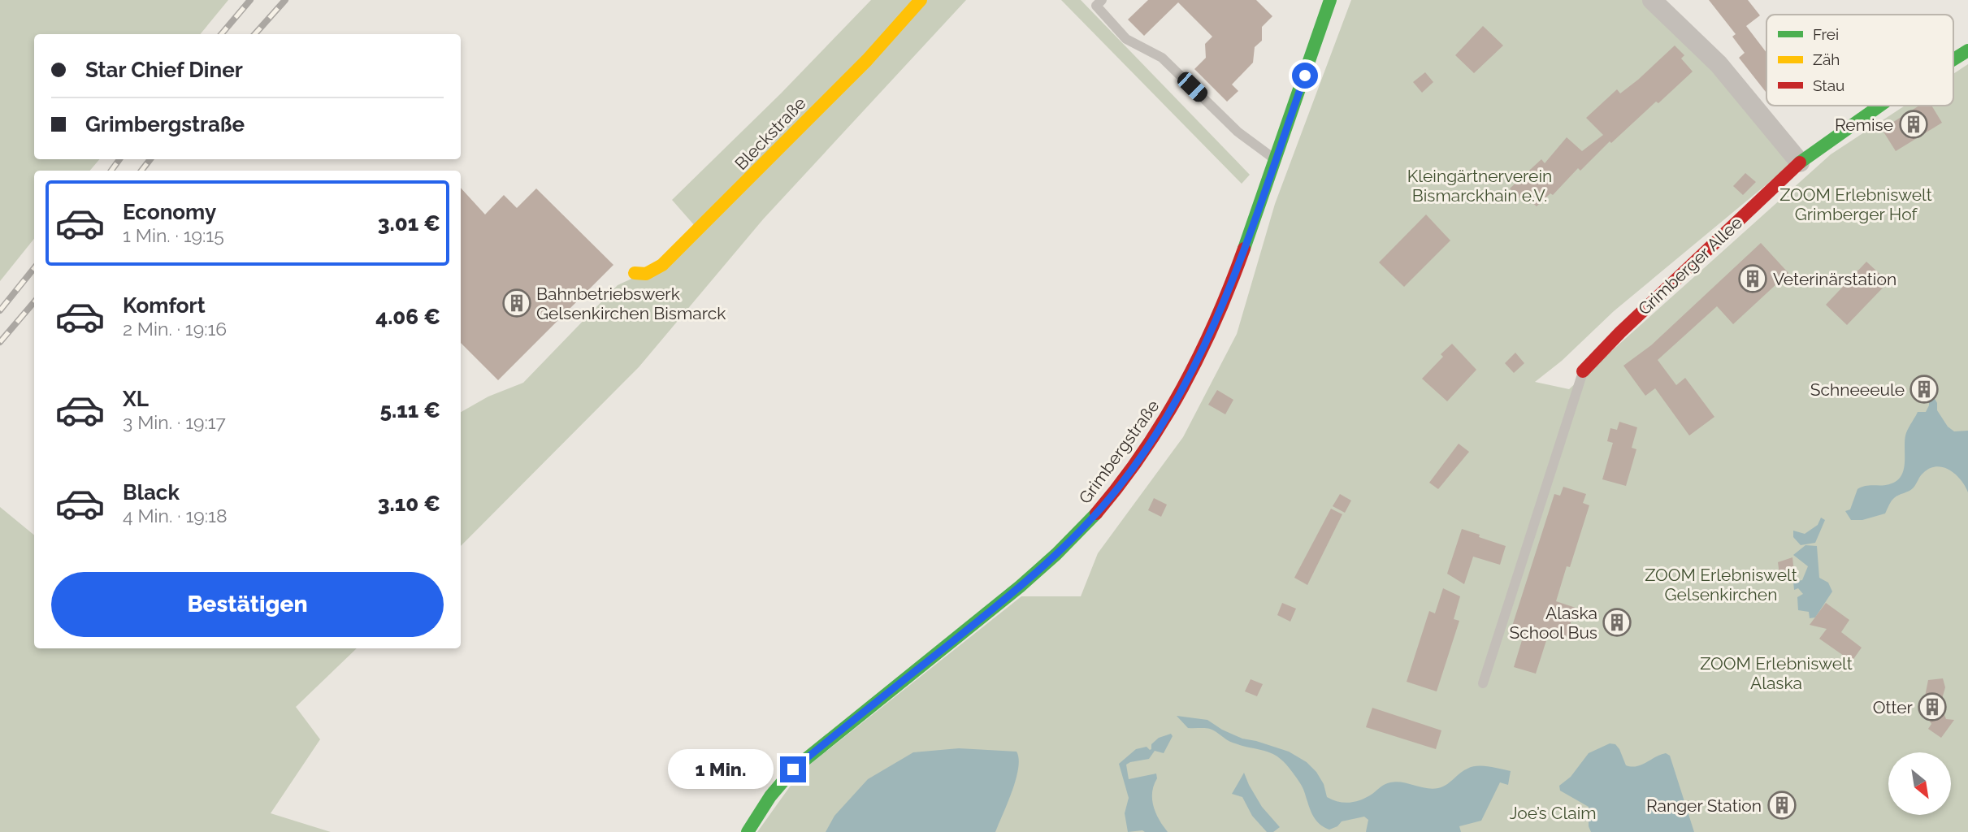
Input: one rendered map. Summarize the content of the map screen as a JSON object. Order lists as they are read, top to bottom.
{
  "streets": {
    "street": ["Bleckstraße", "Grimberger Allee", "Grimbergstraße"]
  },
  "parks": [
    "Kleingärtnerverein Bismarckhain e.V.",
    "ZOOM Erlebniswelt Grimberger Hof",
    "ZOOM Erlebniswelt Gelsenkirchen",
    "ZOOM Erlebniswelt Alaska",
    "Joe’s Claim"
  ],
  "places": {
    "building": [
      "Remise",
      "Veterinärstation",
      "Bahnbetriebswerk Gelsenkirchen Bismarck",
      "Schneeeule",
      "Alaska School Bus",
      "Otter",
      "Ranger Station"
    ]
  },
  "legend": ["Frei", "Zäh", "Stau"],
  "north": "bottom right",
  "page": {
    "banner": ["Star Chief Diner", "Grimbergstraße"],
    "list": [
      {
        "name": "Economy",
        "note": "1 Min. · 19:15",
        "value": "3.01 €"
      },
      {
        "name": "Komfort",
        "note": "2 Min. · 19:16",
        "value": "4.06 €"
      },
      {
        "name": "XL",
        "note": "3 Min. · 19:17",
        "value": "5.11 €"
      },
      {
        "name": "Black",
        "note": "4 Min. · 19:18",
        "value": "3.10 €"
      }
    ],
    "buttons": "Bestätigen",
    "bubble": "1 Min."
  }
}
